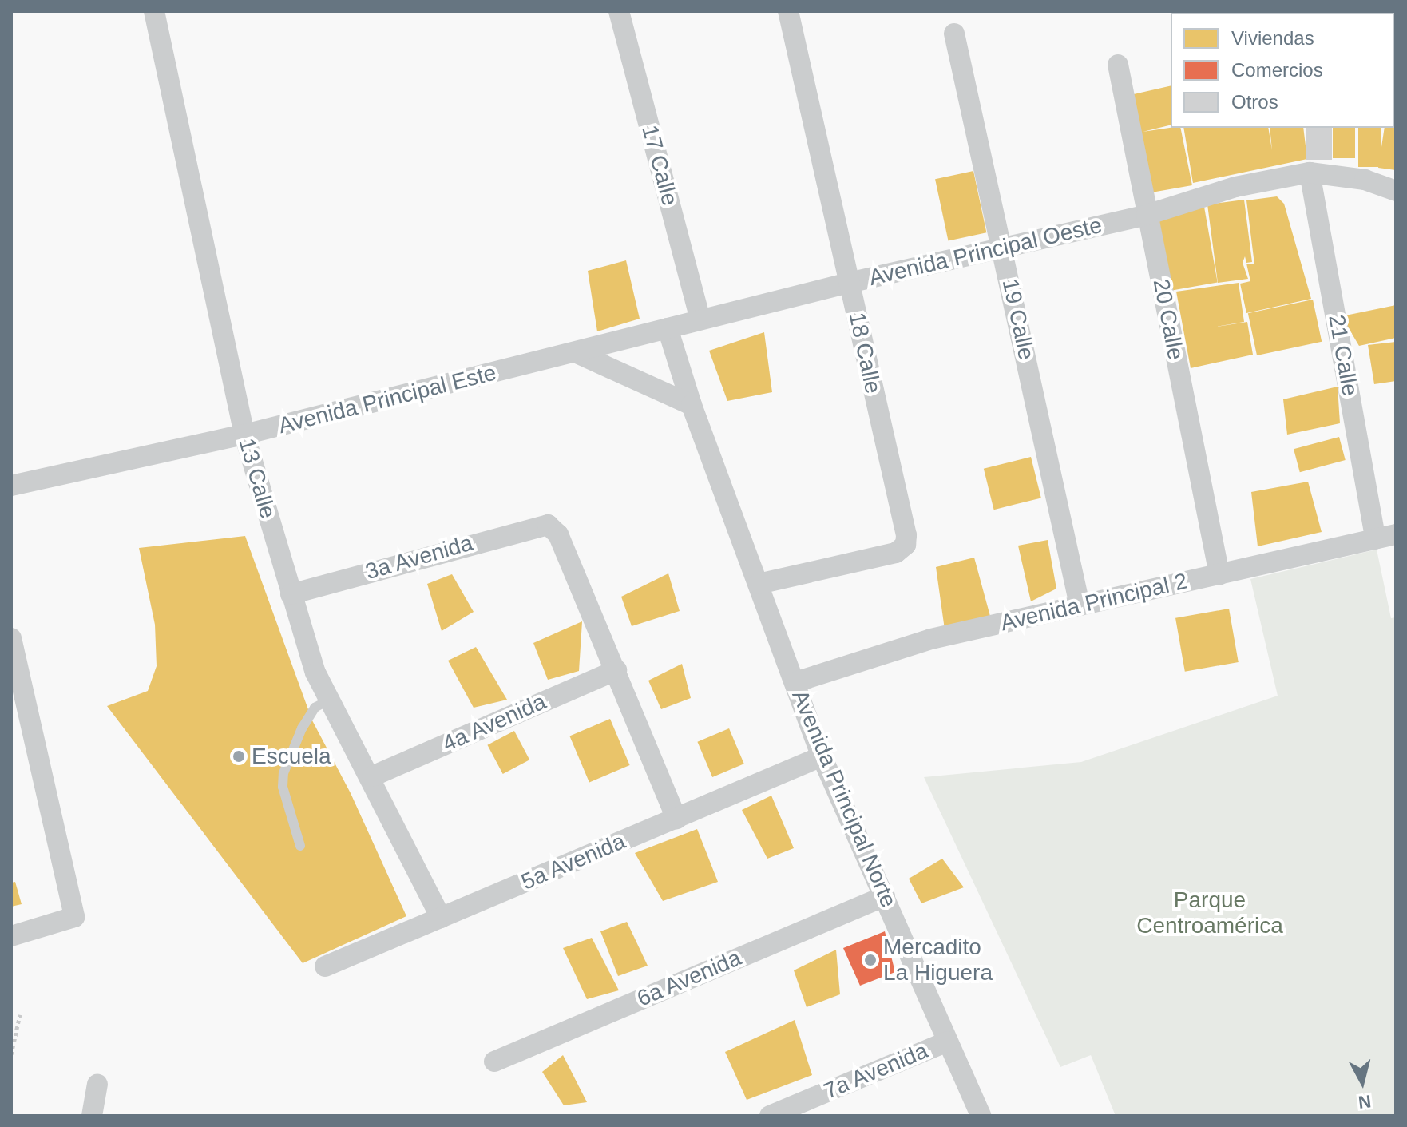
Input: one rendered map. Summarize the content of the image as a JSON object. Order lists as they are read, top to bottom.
{
  "streets": {
    "street": [
      "17 Calle",
      "Avenida Principal Oeste",
      "19 Calle",
      "20 Calle",
      "18 Calle",
      "21 Calle",
      "Avenida Principal Este",
      "13 Calle",
      "3a Avenida",
      "Avenida Principal 2",
      "4a Avenida",
      "Avenida Principal Norte",
      "5a Avenida",
      "6a Avenida",
      "7a Avenida"
    ]
  },
  "crossings": [
    ["17 Calle", "Avenida Principal Oeste"],
    ["Avenida Principal Oeste", "19 Calle"],
    ["Avenida Principal Oeste", "20 Calle"],
    ["Avenida Principal Oeste", "18 Calle"],
    ["Avenida Principal Oeste", "21 Calle"],
    ["Avenida Principal Oeste", "Avenida Principal Este"],
    ["Avenida Principal Oeste", "Avenida Principal Norte"],
    ["19 Calle", "Avenida Principal 2"],
    ["20 Calle", "Avenida Principal 2"],
    ["18 Calle", "Avenida Principal Norte"],
    ["21 Calle", "Avenida Principal 2"],
    ["Avenida Principal Este", "13 Calle"],
    ["13 Calle", "3a Avenida"],
    ["13 Calle", "4a Avenida"],
    ["13 Calle", "5a Avenida"],
    ["3a Avenida", "4a Avenida"],
    ["Avenida Principal 2", "Avenida Principal Norte"],
    ["Avenida Principal Norte", "5a Avenida"],
    ["Avenida Principal Norte", "6a Avenida"],
    ["Avenida Principal Norte", "7a Avenida"]
  ],
  "parks": ["Parque Centroamérica"],
  "places": ["Escuela", "Mercadito La Higuera"],
  "legend": ["Viviendas", "Comercios", "Otros"],
  "north": "bottom"
}
